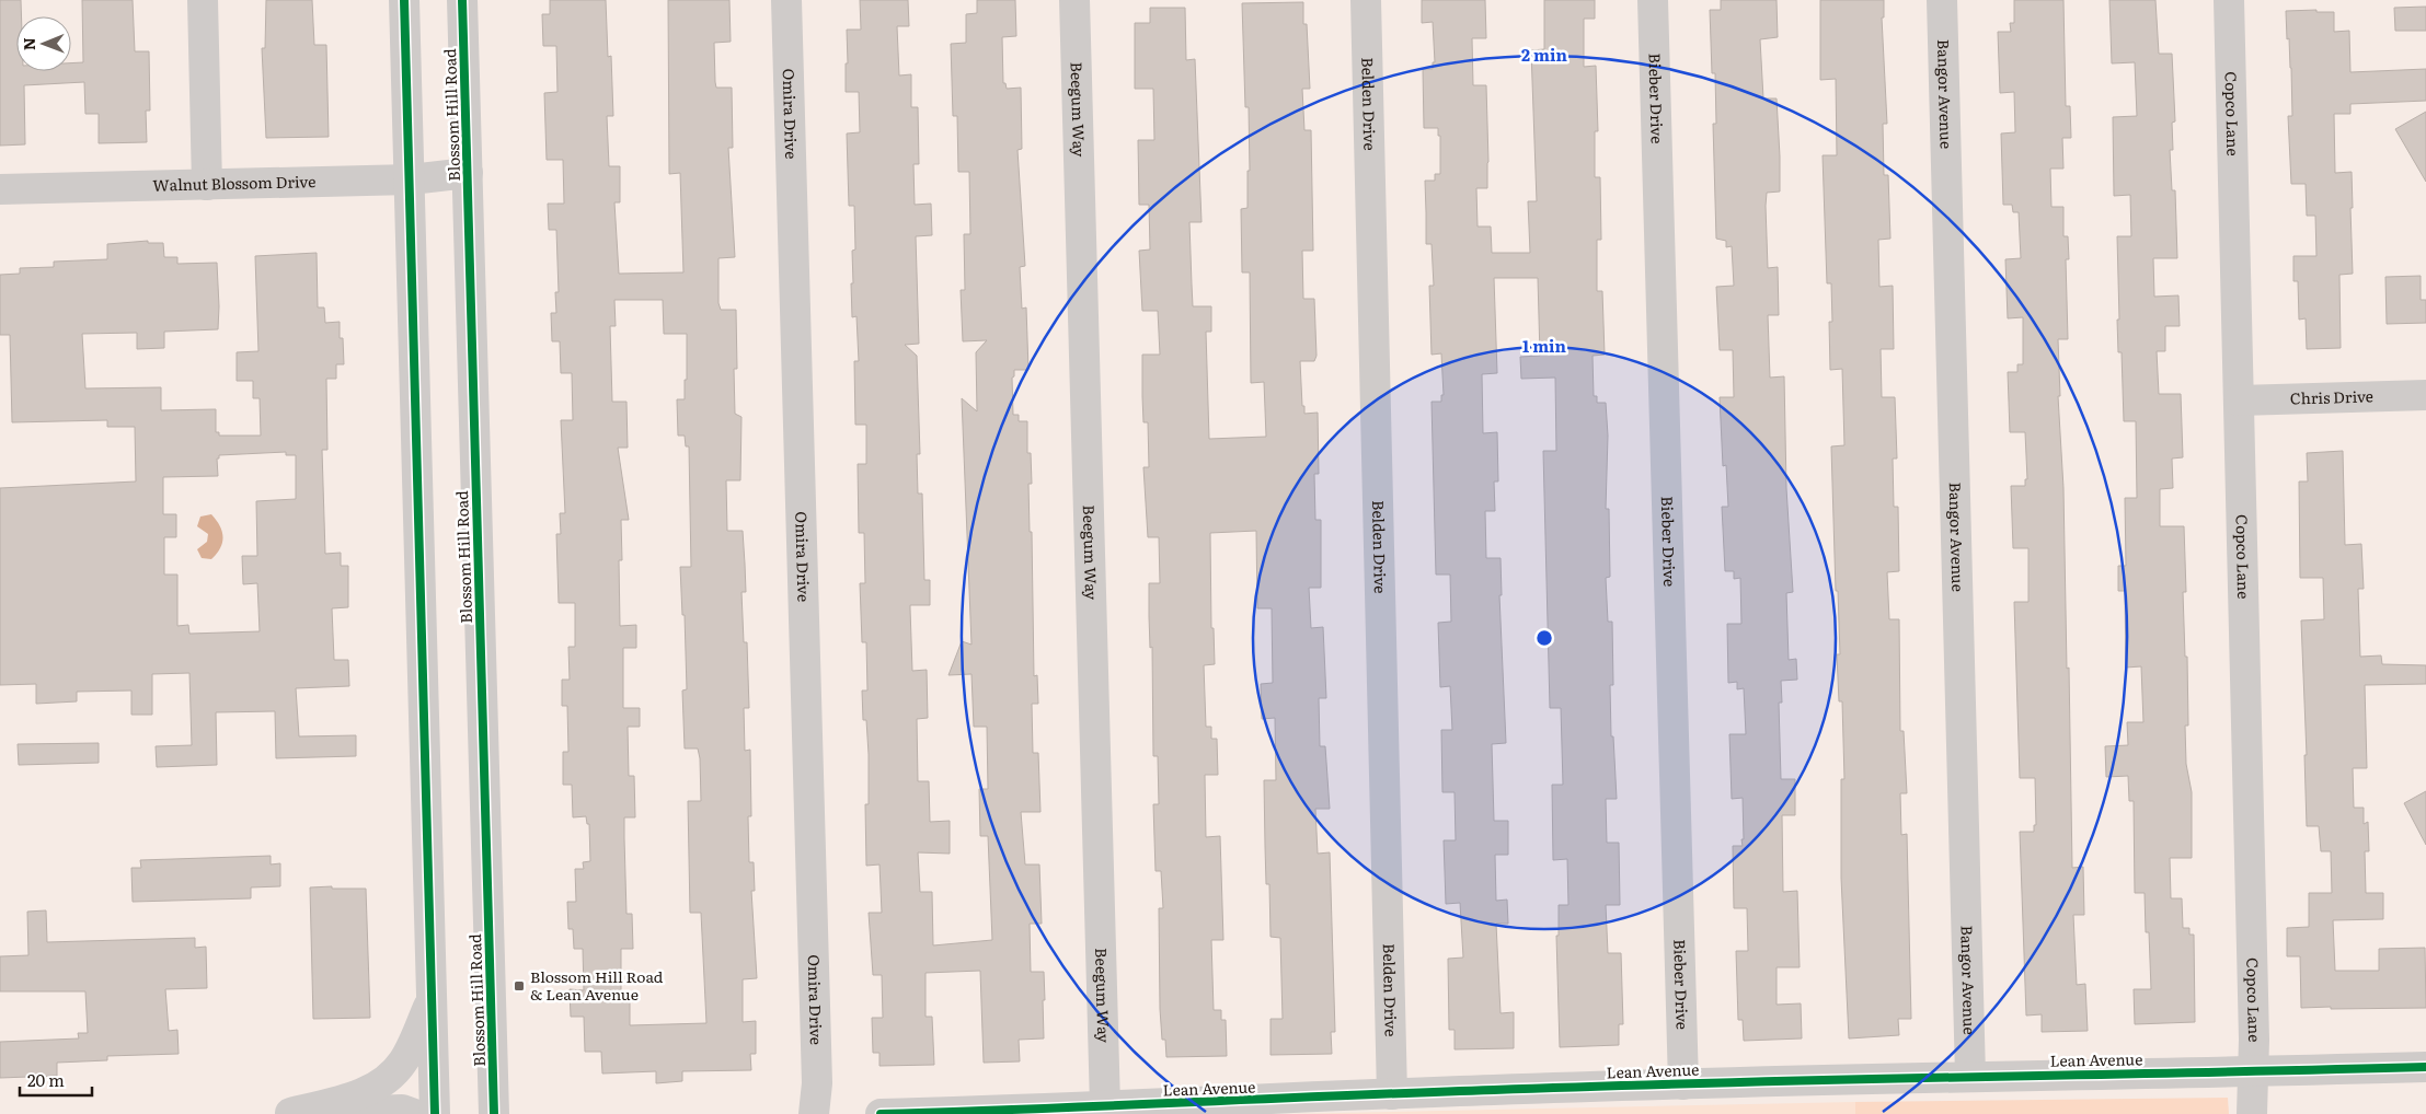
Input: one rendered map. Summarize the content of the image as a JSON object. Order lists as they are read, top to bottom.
{
  "streets": {
    "street": [
      "Bangor Avenue",
      "Bieber Drive",
      "Belden Drive",
      "Beegum Way",
      "Omira Drive",
      "Copco Lane",
      "Blossom Hill Road",
      "Walnut Blossom Drive",
      "Chris Drive",
      "Lean Avenue"
    ]
  },
  "crossings": [
    ["Bangor Avenue", "Lean Avenue"],
    ["Bieber Drive", "Lean Avenue"],
    ["Belden Drive", "Lean Avenue"],
    ["Beegum Way", "Lean Avenue"],
    ["Copco Lane", "Chris Drive"],
    ["Copco Lane", "Lean Avenue"],
    ["Blossom Hill Road", "Walnut Blossom Drive"]
  ],
  "places": {
    "transit": ["Blossom Hill Road & Lean Avenue"]
  },
  "scale_bar": "20 m",
  "north": "left",
  "rings": ["2 min", "1 min"]
}
